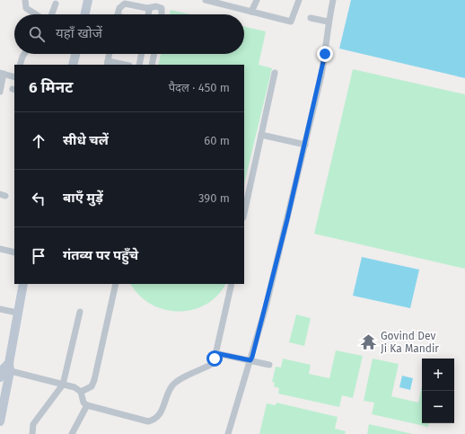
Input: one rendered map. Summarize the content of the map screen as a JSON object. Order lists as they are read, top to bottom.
{
  "places": {
    "temple": ["Govind Dev Ji Ka Mandir"]
  },
  "page": {
    "search": "यहाँ खोजें",
    "heading": ["6 मिनट", "पैदल · 450 m"],
    "list": [
      ["सीधे चलें", "60 m"],
      ["बाएँ मुड़ें", "390 m"],
      "गंतव्य पर पहुँचे"
    ],
    "map_buttons": ["+", "−"]
  }
}
